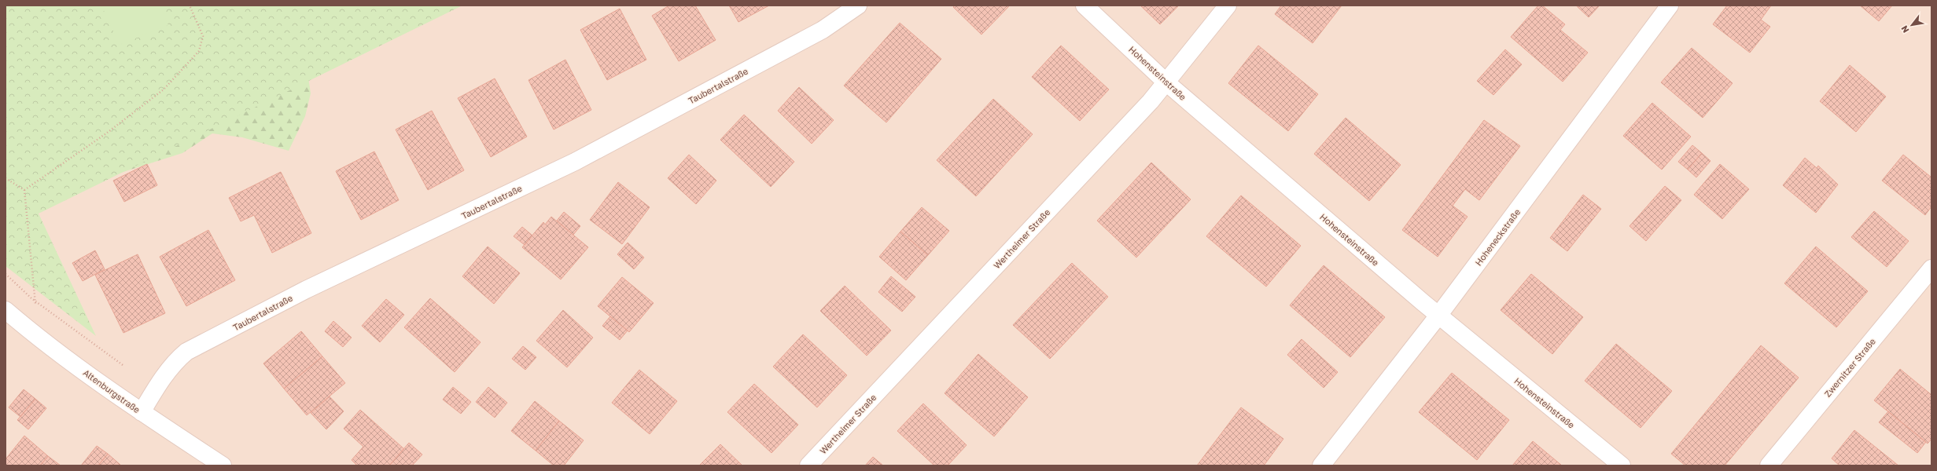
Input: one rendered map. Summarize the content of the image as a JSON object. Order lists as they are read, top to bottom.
{
  "streets": {
    "street": [
      "Hohensteinstraße",
      "Taubertalstraße",
      "Hoheneckstraße",
      "Wertheimer Straße",
      "Zwernitzer Straße",
      "Altenburgstraße"
    ]
  },
  "crossings": [
    ["Hohensteinstraße", "Hoheneckstraße"],
    ["Hohensteinstraße", "Wertheimer Straße"],
    ["Taubertalstraße", "Altenburgstraße"]
  ],
  "north": "bottom left"
}
